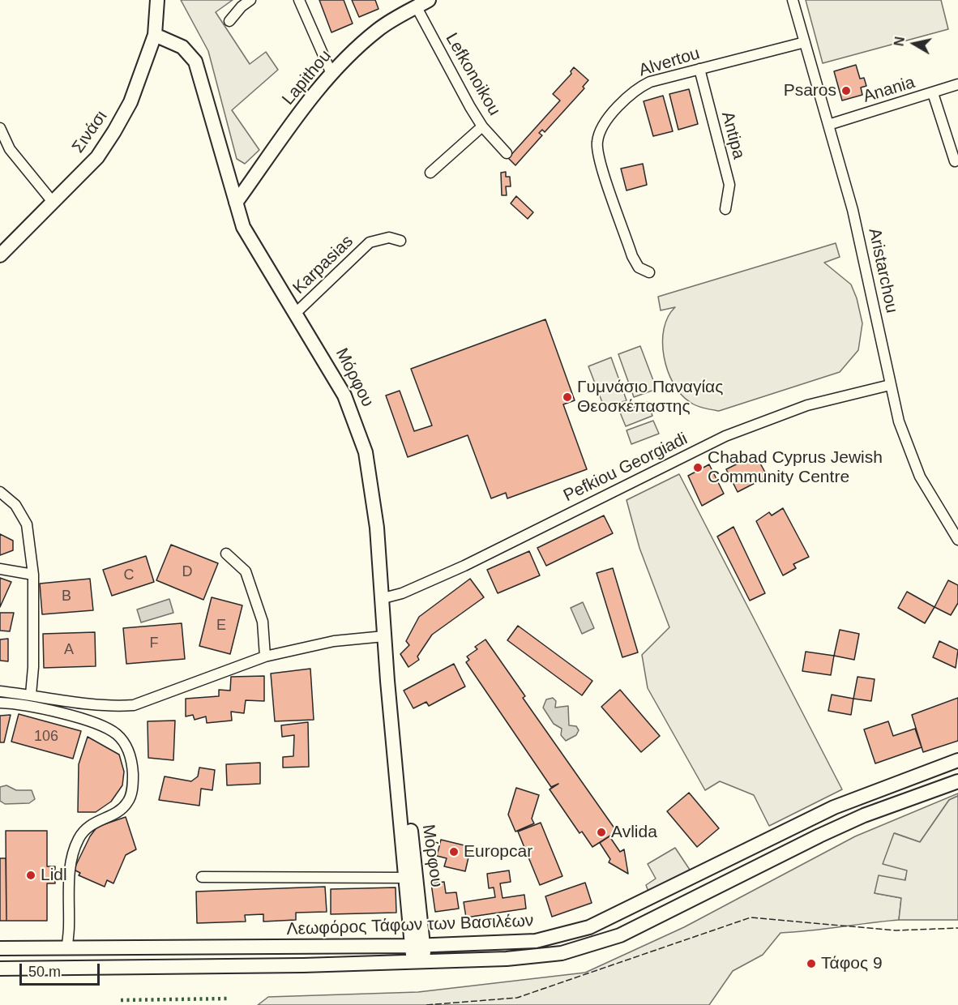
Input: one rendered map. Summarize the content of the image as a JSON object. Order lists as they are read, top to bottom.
{
  "streets": {
    "main road": [
      "Lapithou",
      "Σινάσι",
      "Μόρφου",
      "Λεωφόρος Τάφων των Βασιλέων"
    ],
    "street": [
      "Alvertou",
      "Lefkonoikou",
      "Anania",
      "Antipa",
      "Karpasias",
      "Aristarchou",
      "Pefkiou Georgiadi"
    ]
  },
  "crossings": [
    ["Alvertou", "Antipa"],
    ["Alvertou", "Aristarchou"],
    ["Lefkonoikou", "Lapithou"],
    ["Lapithou", "Μόρφου"],
    ["Anania", "Aristarchou"],
    ["Σινάσι", "Μόρφου"],
    ["Karpasias", "Μόρφου"],
    ["Aristarchou", "Pefkiou Georgiadi"],
    ["Μόρφου", "Pefkiou Georgiadi"],
    ["Μόρφου", "Λεωφόρος Τάφων των Βασιλέων"]
  ],
  "places": [
    "Psaros",
    "Γυμνάσιο Παναγίας Θεοσκέπαστης",
    "Chabad Cyprus Jewish Community Centre",
    "Avlida",
    "Europcar",
    "Lidl",
    "Τάφος 9"
  ],
  "house_numbers": [
    "D",
    "C",
    "B",
    "E",
    "F",
    "A",
    "106"
  ],
  "scale_bar": "50 m",
  "north": "left"
}
